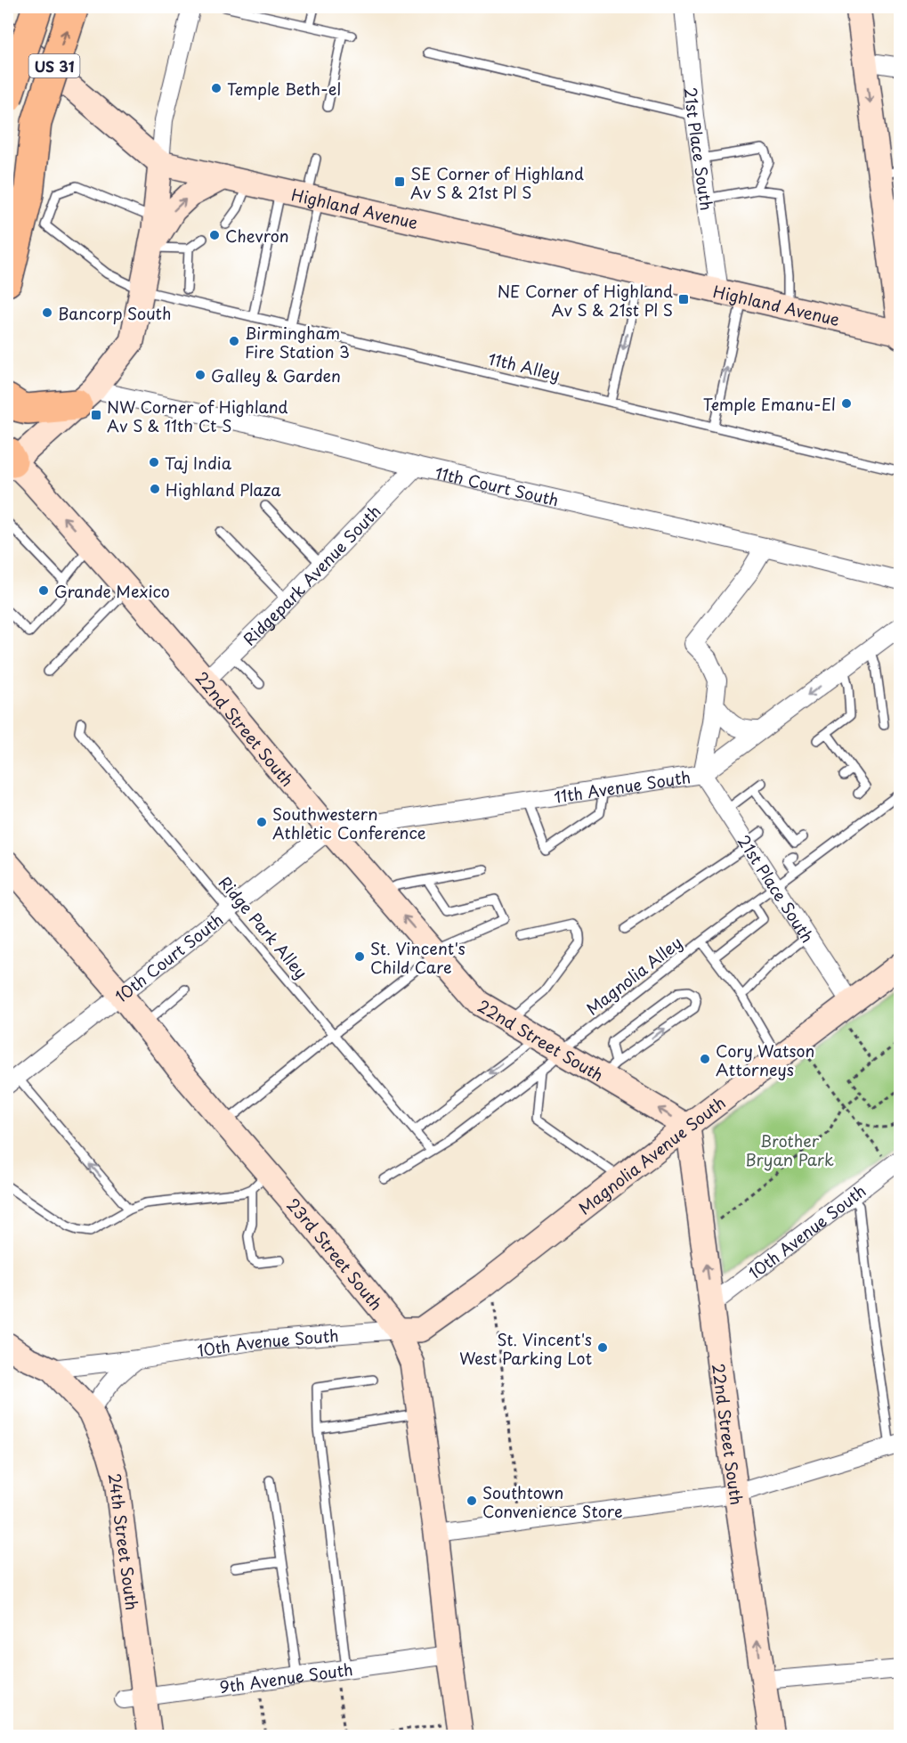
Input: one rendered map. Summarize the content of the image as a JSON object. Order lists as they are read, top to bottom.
{
  "streets": {
    "highway": ["US 31"],
    "street": [
      "21st Place South",
      "Highland Avenue",
      "11th Court South",
      "Ridgepark Avenue South",
      "22nd Street South",
      "11th Avenue South",
      "10th Court South",
      "Magnolia Avenue South",
      "10th Avenue South",
      "23rd Street South",
      "24th Street South",
      "9th Avenue South"
    ],
    "lane": ["11th Alley", "Ridge Park Alley", "Magnolia Alley"]
  },
  "crossings": [
    ["21st Place South", "Highland Avenue"],
    ["21st Place South", "11th Avenue South"],
    ["21st Place South", "Magnolia Alley"],
    ["21st Place South", "Magnolia Avenue South"],
    ["11th Court South", "Ridgepark Avenue South"],
    ["Ridgepark Avenue South", "22nd Street South"],
    ["22nd Street South", "11th Avenue South"],
    ["22nd Street South", "10th Court South"],
    ["22nd Street South", "Magnolia Alley"],
    ["22nd Street South", "Magnolia Avenue South"],
    ["22nd Street South", "10th Avenue South"],
    ["11th Avenue South", "10th Court South"],
    ["Ridge Park Alley", "10th Court South"],
    ["Ridge Park Alley", "Magnolia Alley"],
    ["10th Court South", "23rd Street South"],
    ["Magnolia Avenue South", "10th Avenue South"],
    ["Magnolia Avenue South", "23rd Street South"],
    ["10th Avenue South", "23rd Street South"],
    ["10th Avenue South", "24th Street South"],
    ["23rd Street South", "9th Avenue South"],
    ["24th Street South", "9th Avenue South"]
  ],
  "one_way": ["22nd Street South"],
  "parks": ["Brother Bryan Park"],
  "places": {
    "other": [
      "Temple Beth-el",
      "Chevron",
      "Bancorp South",
      "Birmingham Fire Station 3",
      "Galley & Garden",
      "Temple Emanu-El",
      "Taj India",
      "Highland Plaza",
      "Grande Mexico",
      "Southwestern Athletic Conference",
      "St. Vincent's Child Care",
      "Cory Watson Attorneys",
      "St. Vincent's West Parking Lot",
      "Southtown Convenience Store"
    ],
    "transit": ["SE Corner of Highland Av S & 21st Pl S", "NE Corner of Highland Av S & 21st Pl S", "NW Corner of Highland Av S & 11th Ct S"]
  }
}
